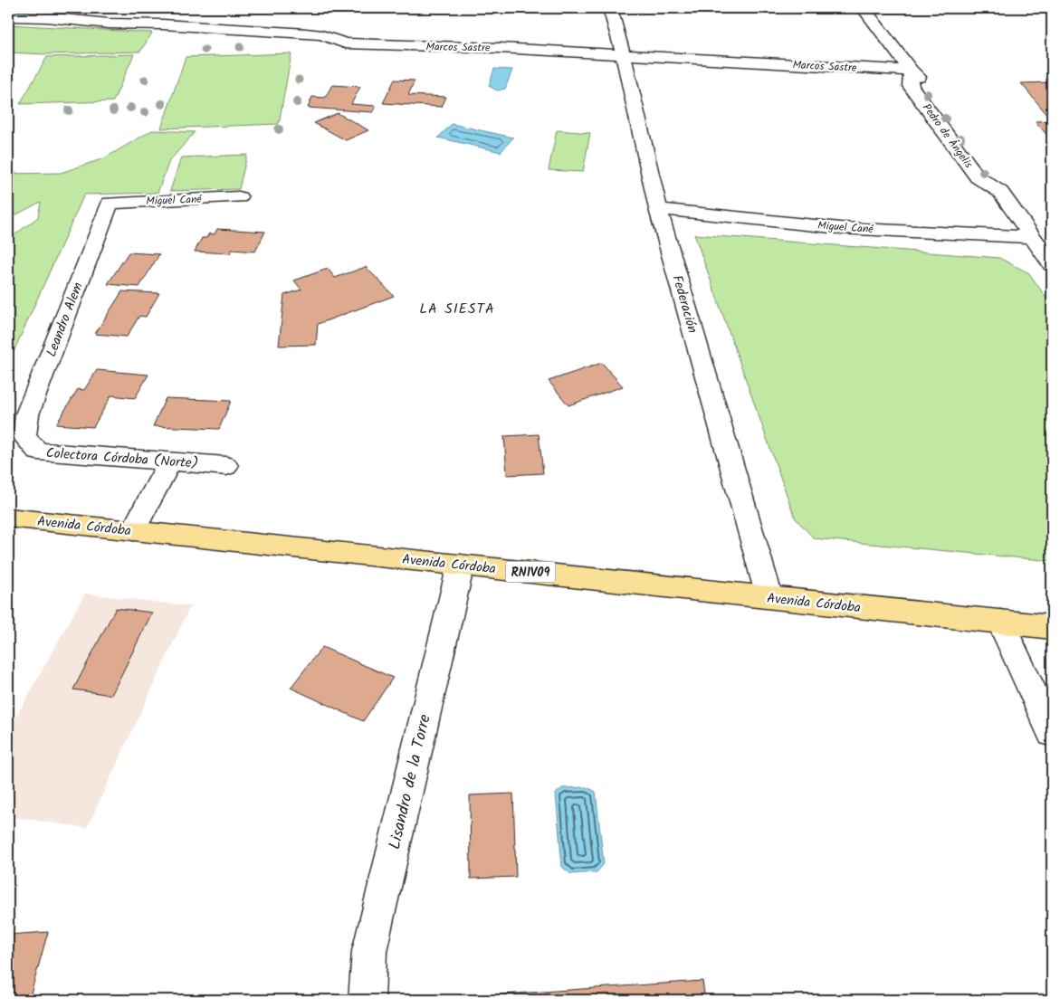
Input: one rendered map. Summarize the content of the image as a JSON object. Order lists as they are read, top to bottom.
{
  "streets": {
    "main road": ["Avenida Córdoba", "RN1V09"],
    "street": [
      "Marcos Sastre",
      "Pedro de Ángelis",
      "Miguel Cané",
      "Federación",
      "Leandro Alem",
      "Colectora Córdoba (Norte)",
      "Lisandro de la Torre"
    ]
  },
  "crossings": [
    ["Marcos Sastre", "Pedro de Ángelis"],
    ["Marcos Sastre", "Federación"],
    ["Pedro de Ángelis", "Miguel Cané"],
    ["Miguel Cané", "Federación"],
    ["Miguel Cané", "Leandro Alem"],
    ["Federación", "Avenida Córdoba"],
    ["Leandro Alem", "Colectora Córdoba (Norte)"],
    ["Avenida Córdoba", "Lisandro de la Torre"]
  ],
  "districts": ["LA SIESTA"]
}
